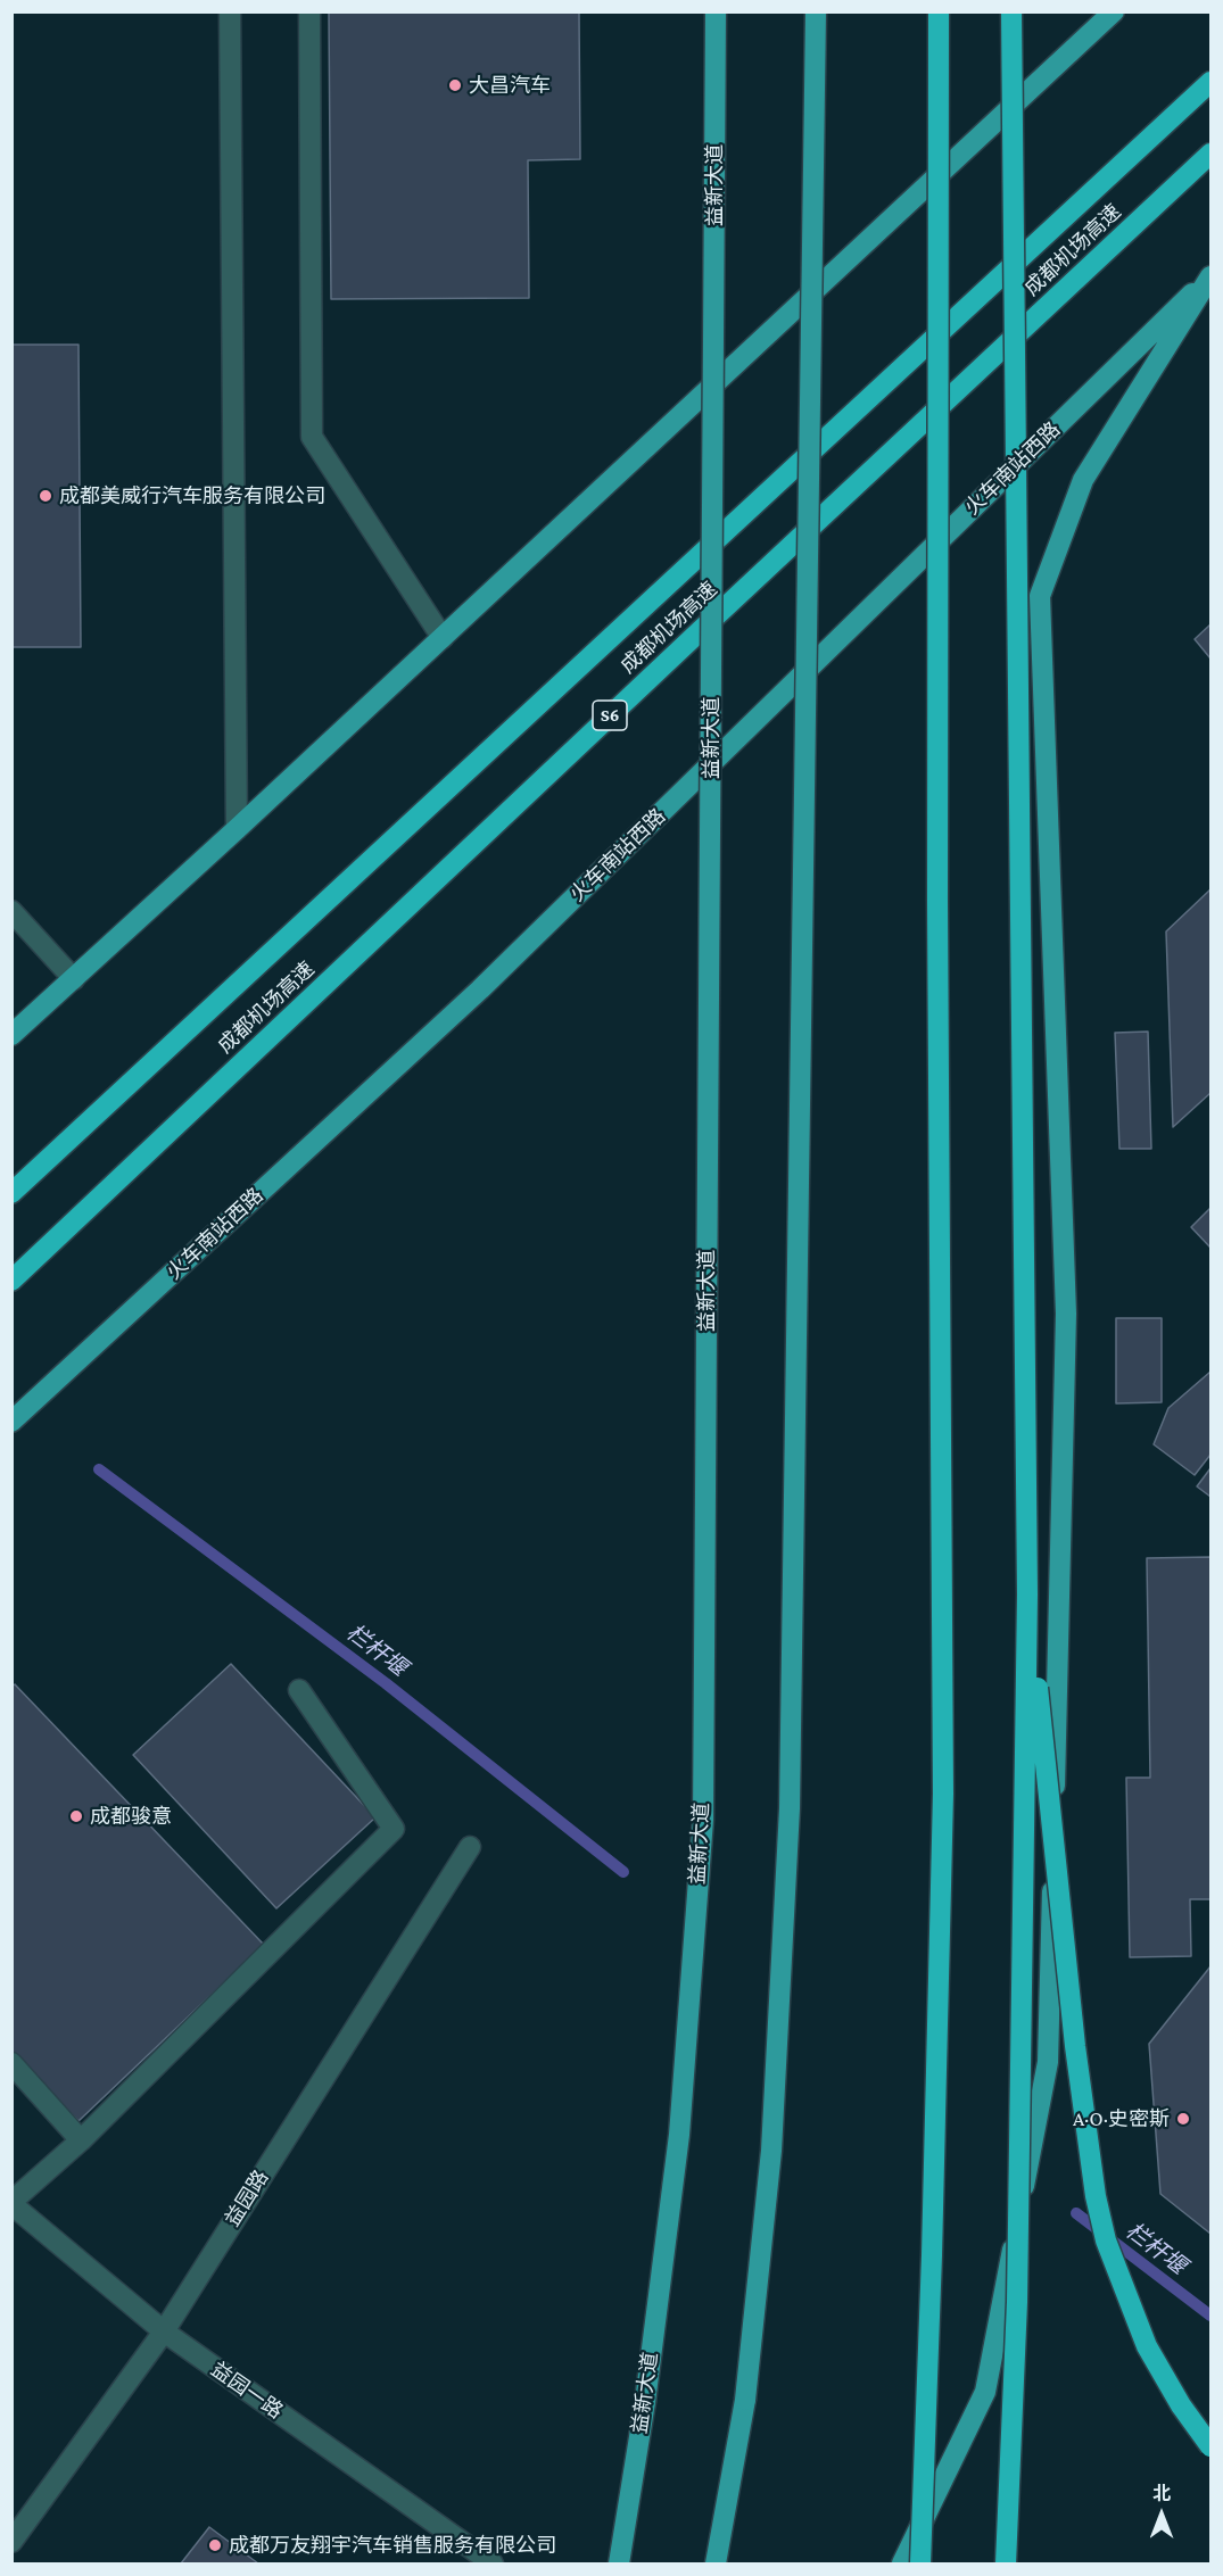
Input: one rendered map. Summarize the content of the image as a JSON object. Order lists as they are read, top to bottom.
{
  "streets": {
    "highway": ["成都机场高速", "S6"],
    "main road": ["益新大道", "火车南站西路"],
    "street": ["益园路", "益园一路"]
  },
  "crossings": [
    ["益园路", "益园一路"]
  ],
  "water": ["栏杆堰"],
  "places": [
    "大昌汽车",
    "成都美威行汽车服务有限公司",
    "成都骏意",
    "A·O·史密斯",
    "成都万友翔宇汽车销售服务有限公司"
  ],
  "north": "top"
}
